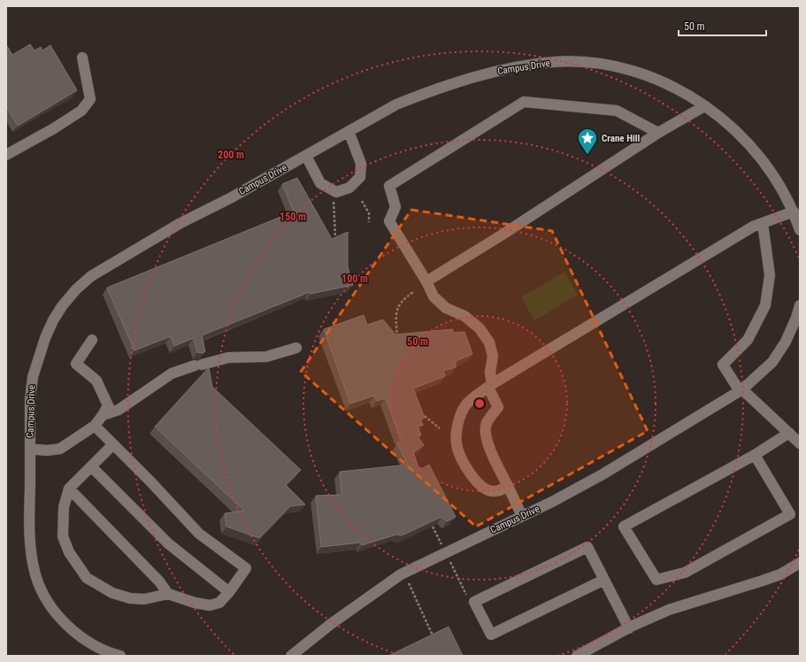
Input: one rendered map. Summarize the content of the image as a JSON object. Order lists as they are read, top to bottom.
{
  "streets": {
    "street": ["Campus Drive"]
  },
  "places": {
    "place": ["Crane Hill"]
  },
  "scale_bar": "50 m",
  "rings": [
    "200 m",
    "150 m",
    "100 m",
    "50 m"
  ]
}
